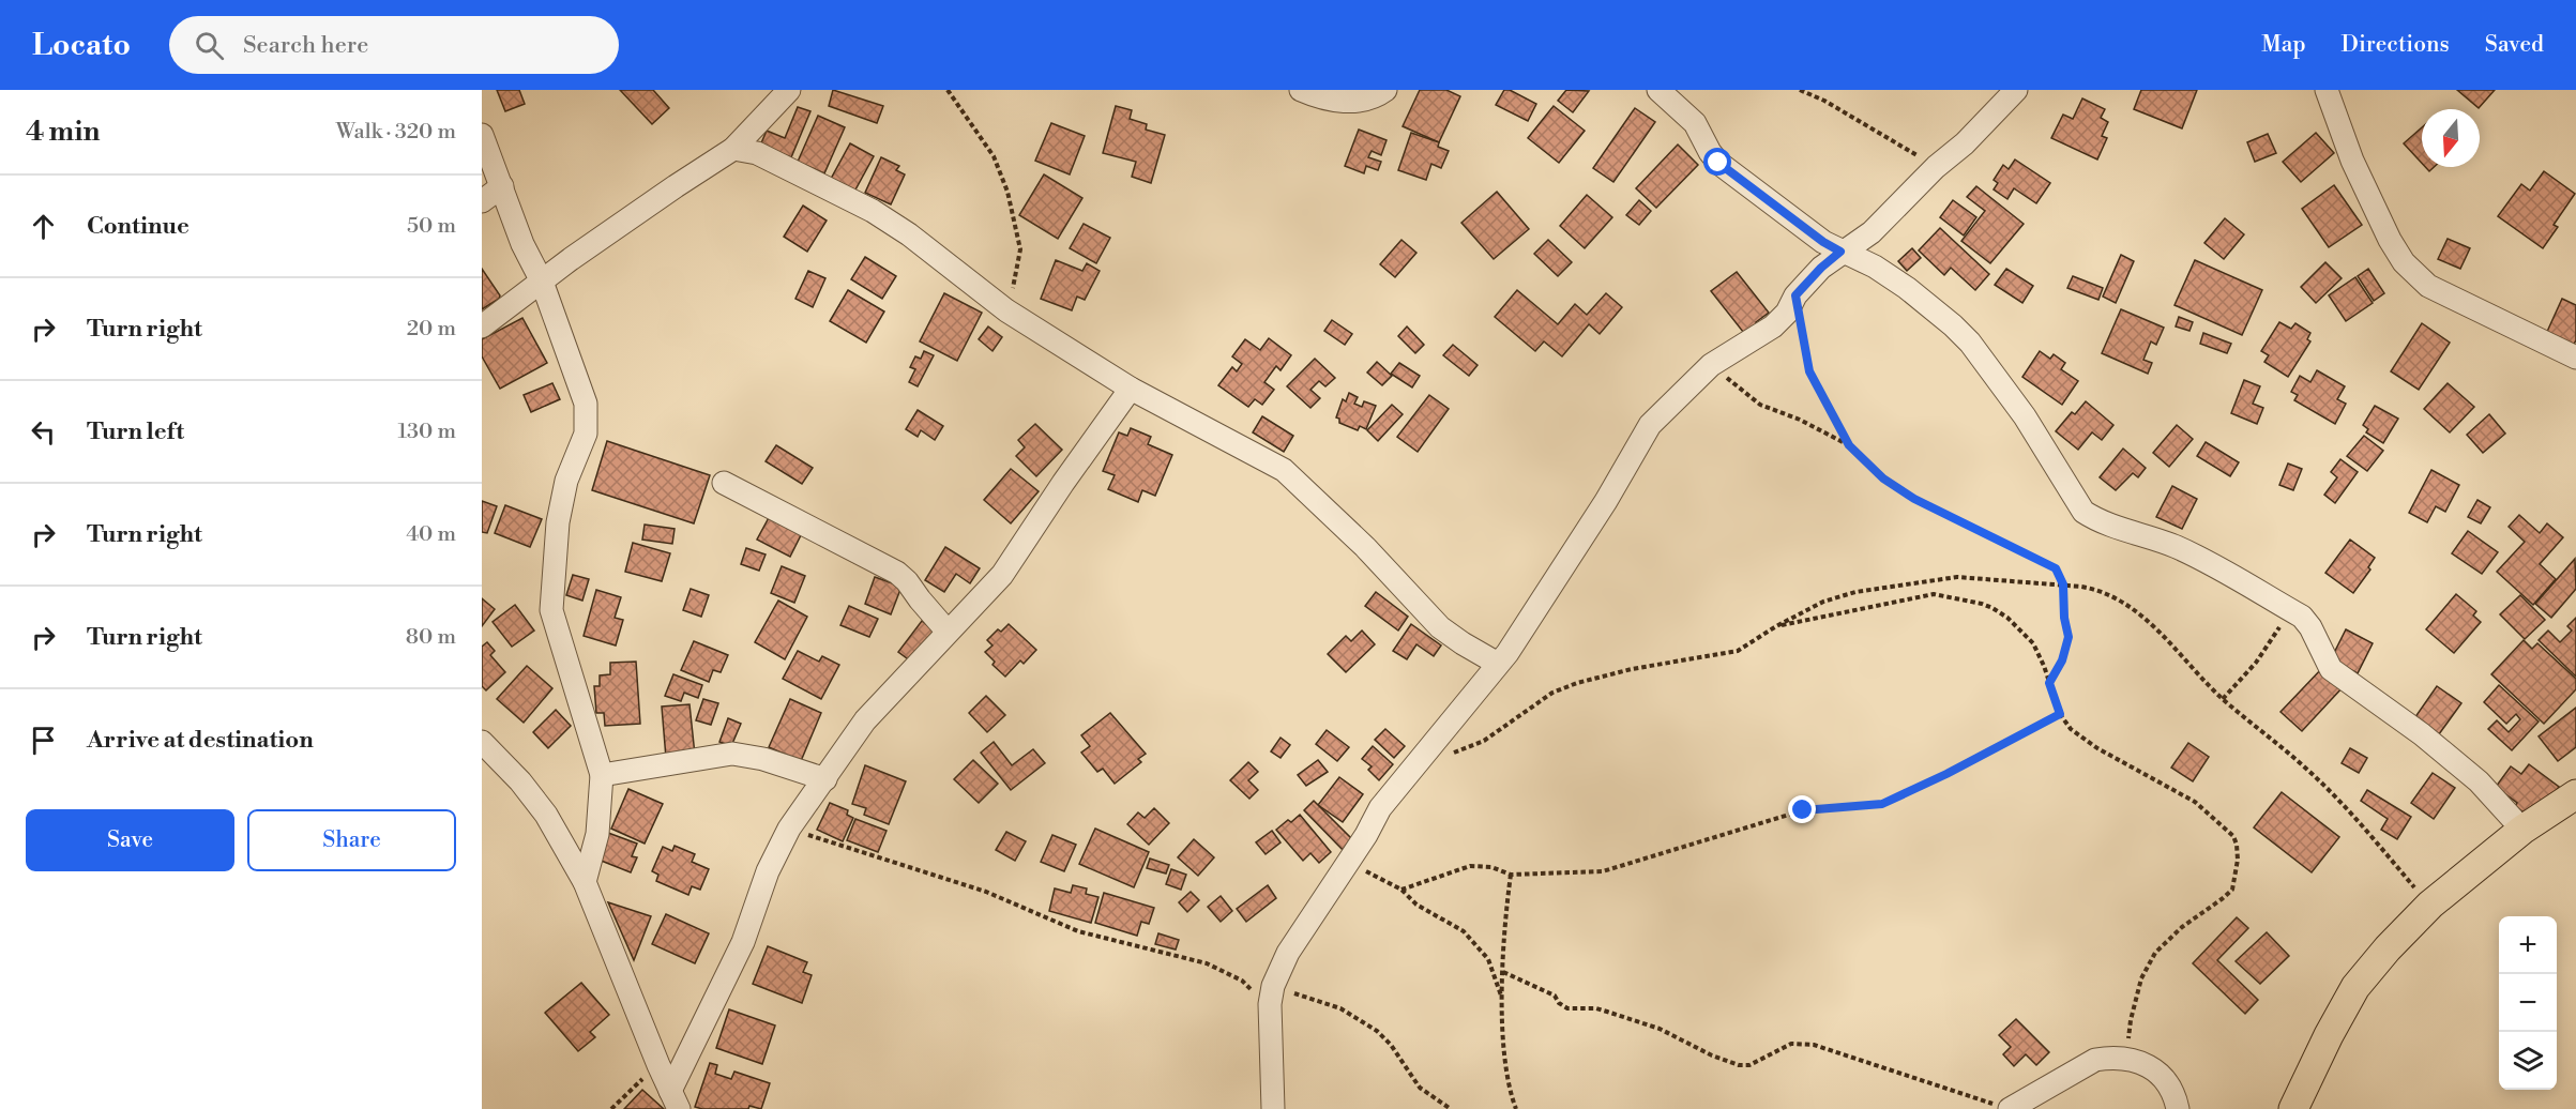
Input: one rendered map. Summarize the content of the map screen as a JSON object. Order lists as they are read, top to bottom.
{
  "north": "bottom",
  "page": {
    "header": "Locato",
    "search": "Search here",
    "nav": ["Map", "Directions", "Saved"],
    "heading": ["4 min", "Walk · 320 m"],
    "list": [
      ["Continue", "50 m"],
      ["Turn right", "20 m"],
      ["Turn left", "130 m"],
      ["Turn right", "40 m"],
      ["Turn right", "80 m"],
      "Arrive at destination"
    ],
    "buttons": ["Save", "Share"],
    "map_buttons": ["+", "−"]
  }
}
